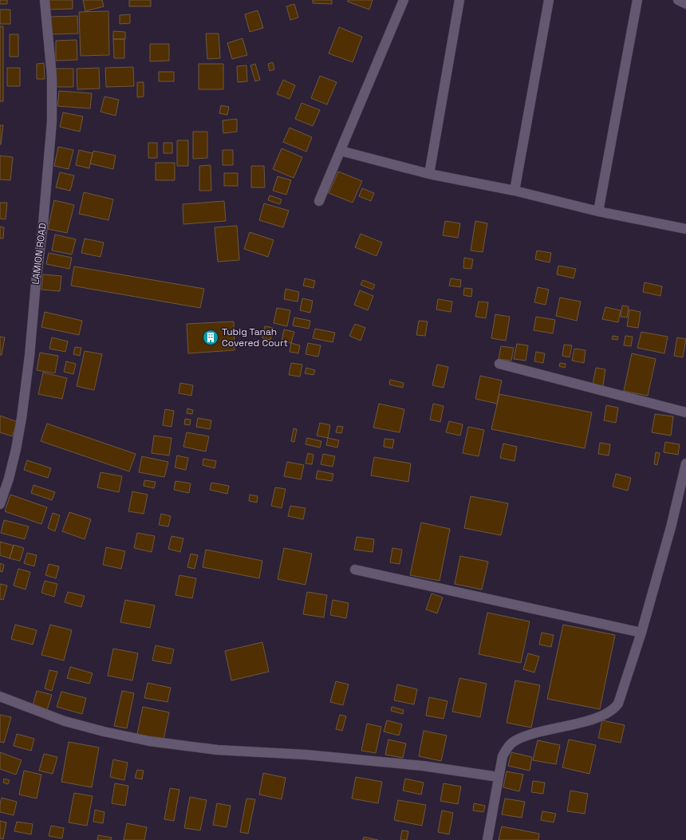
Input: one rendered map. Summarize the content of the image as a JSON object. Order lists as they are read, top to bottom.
{
  "streets": {
    "street": ["LAMION ROAD"]
  },
  "places": {
    "building": ["Tubig Tanah Covered Court"]
  }
}
